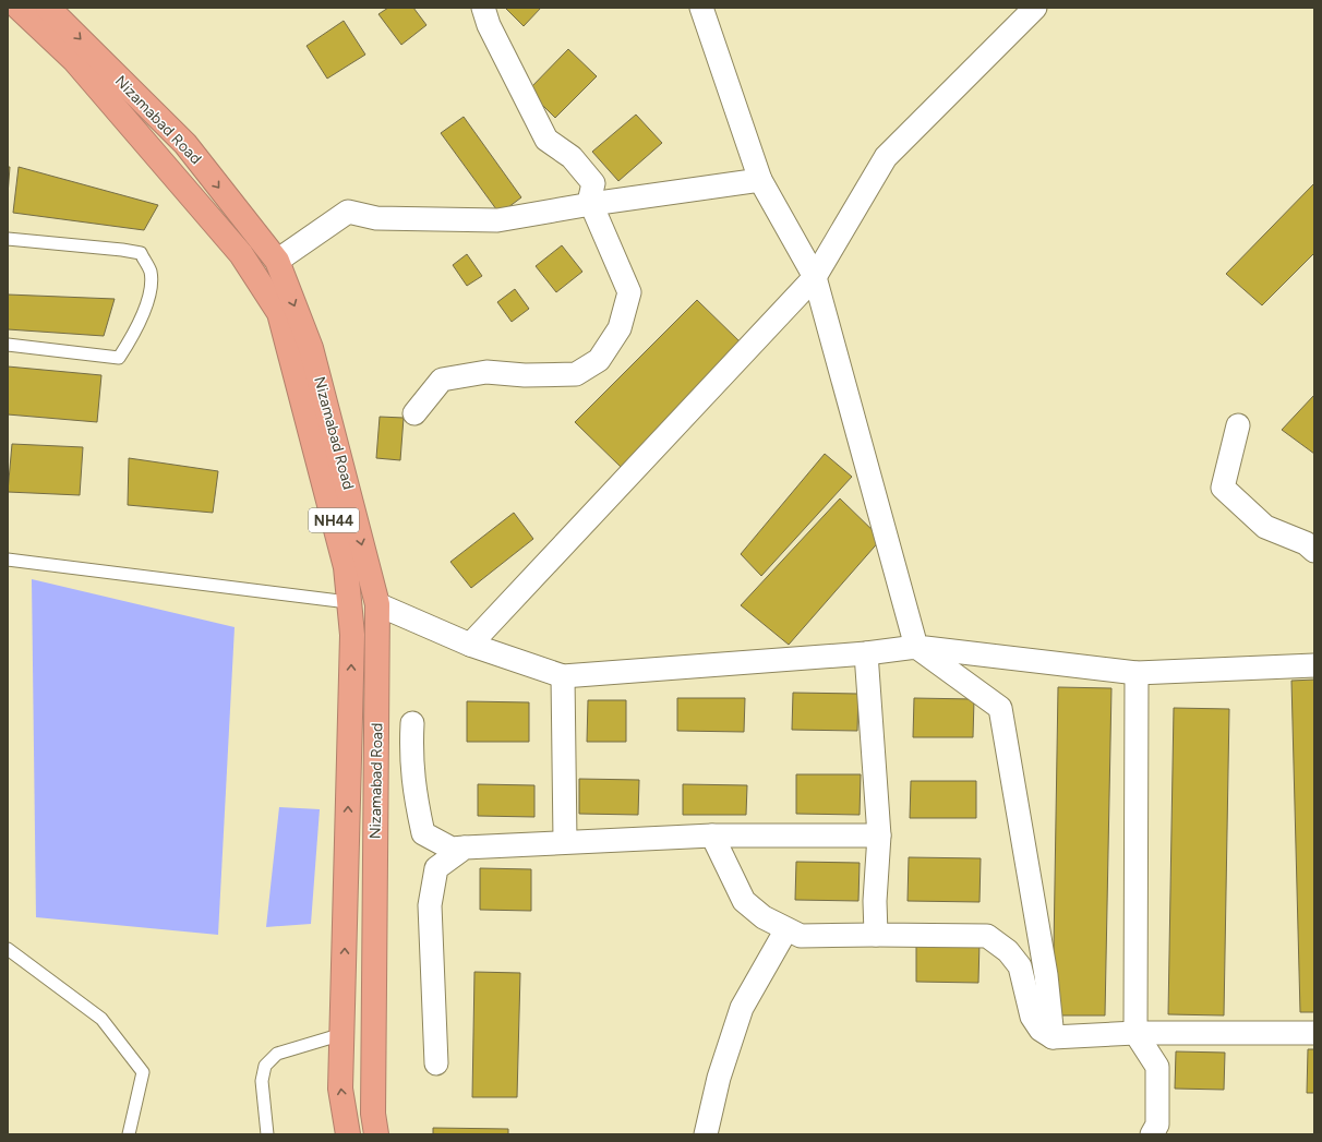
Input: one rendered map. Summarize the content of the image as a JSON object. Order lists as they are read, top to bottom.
{
  "streets": {
    "highway": ["Nizamabad Road", "NH44"]
  }
}
